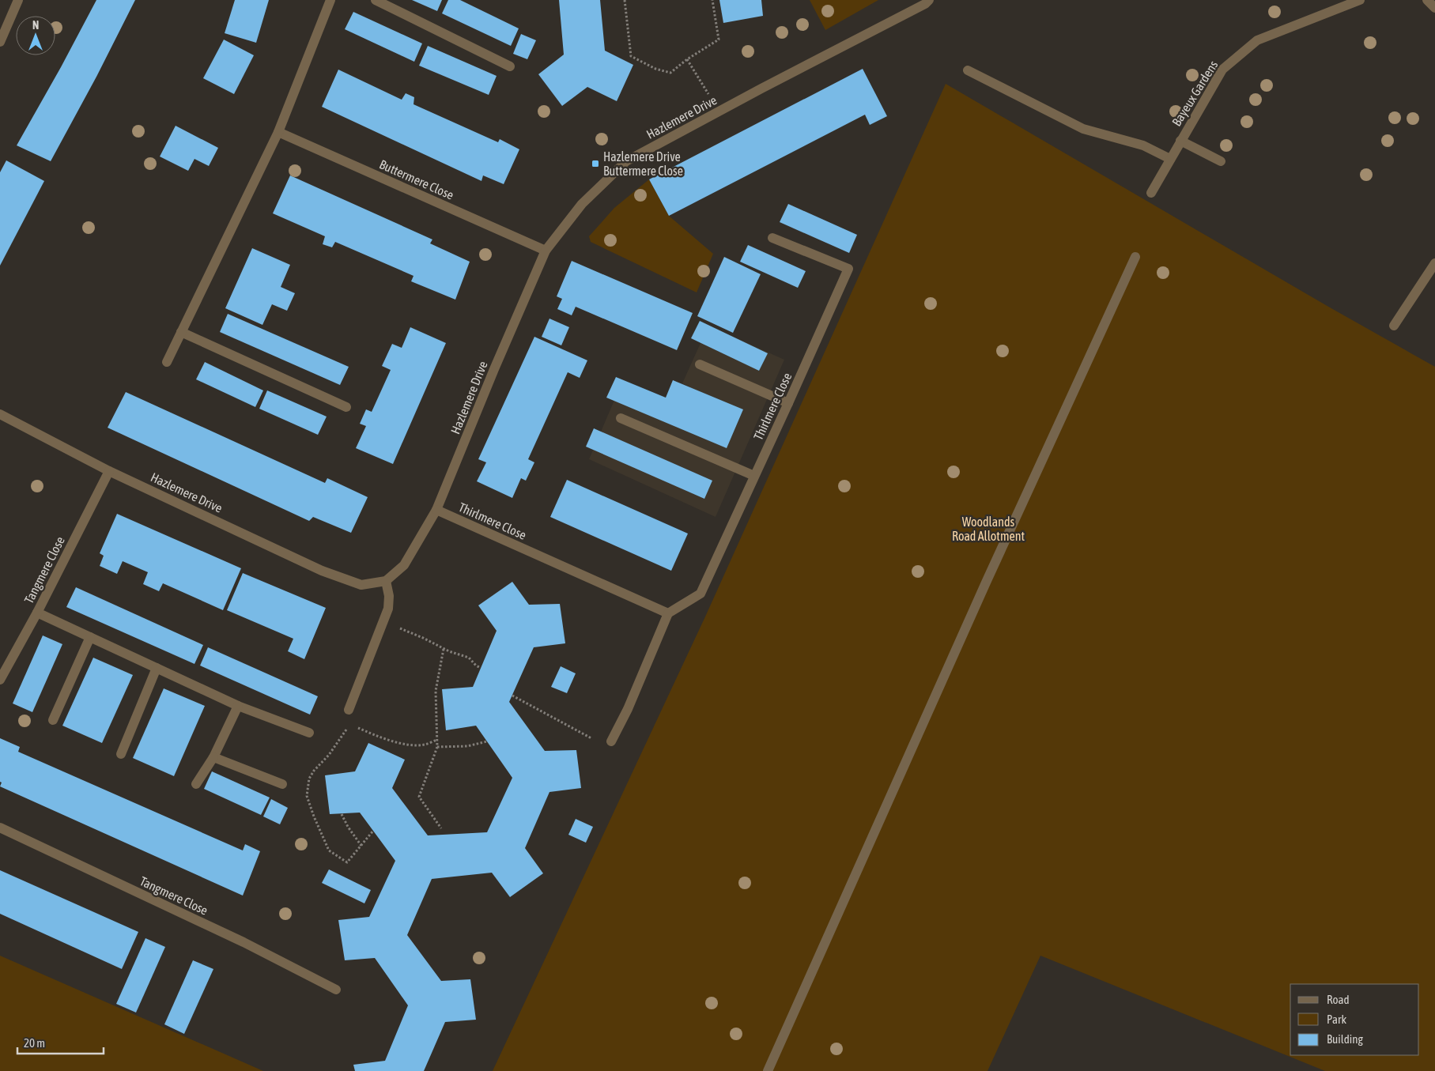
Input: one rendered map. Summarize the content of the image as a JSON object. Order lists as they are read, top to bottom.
{
  "streets": {
    "street": [
      "Bayeux Gardens",
      "Hazlemere Drive",
      "Buttermere Close",
      "Thirlmere Close",
      "Tangmere Close"
    ]
  },
  "crossings": [
    ["Hazlemere Drive", "Buttermere Close"],
    ["Hazlemere Drive", "Thirlmere Close"],
    ["Hazlemere Drive", "Tangmere Close"]
  ],
  "parks": ["Woodlands Road Allotment"],
  "places": {
    "transit": ["Hazlemere Drive Buttermere Close"]
  },
  "legend": ["Road", "Park", "Building"],
  "scale_bar": "20 m",
  "north": "top"
}
